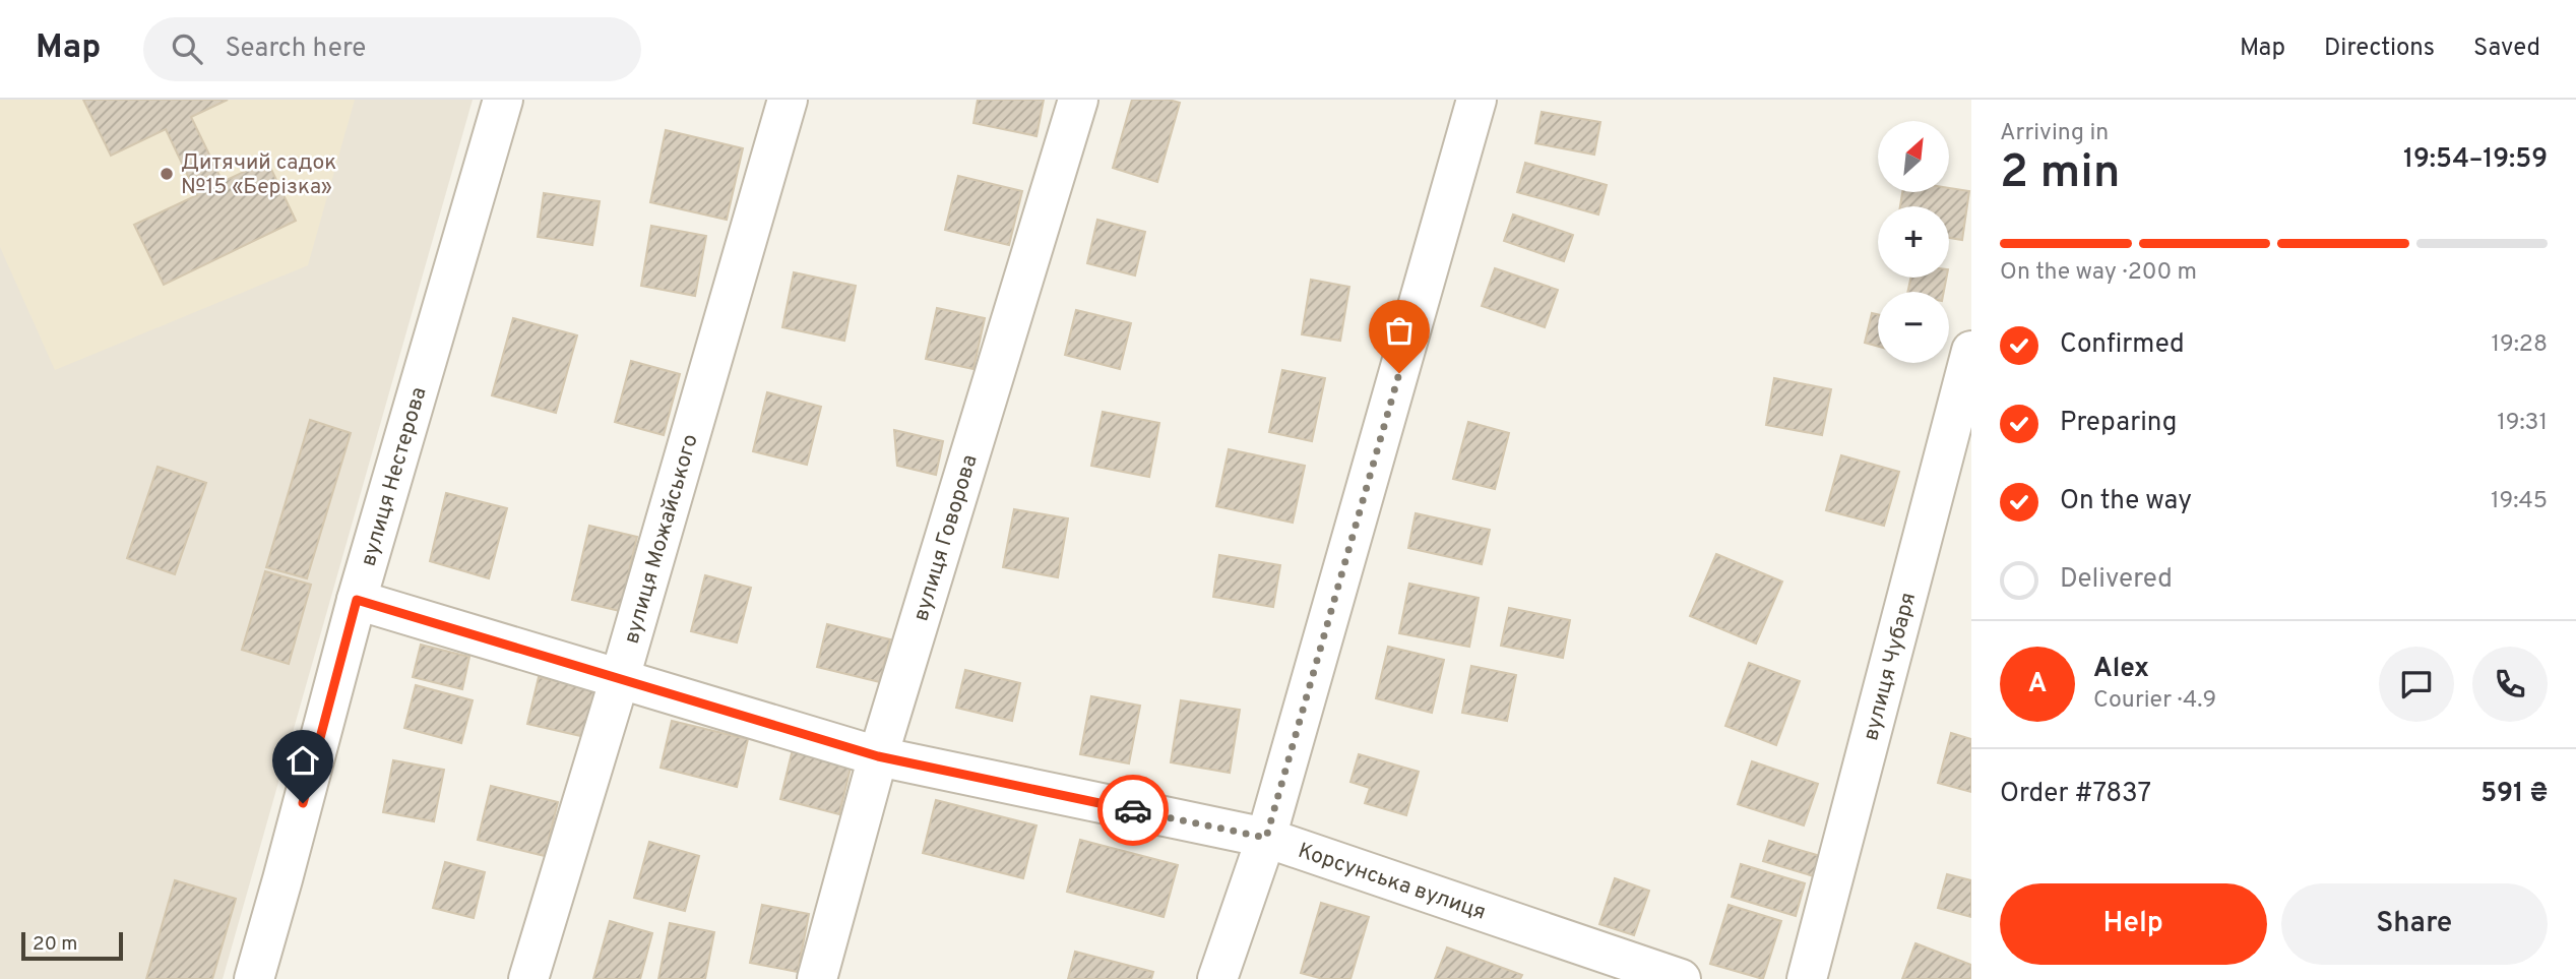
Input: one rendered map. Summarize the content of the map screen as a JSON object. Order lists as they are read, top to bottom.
{
  "streets": {
    "street": [
      "вулиця Нестерова",
      "вулиця Говорова",
      "вулиця Можайського",
      "вулиця Чубаря",
      "Корсунська вулиця"
    ]
  },
  "crossings": [
    ["вулиця Нестерова", "Корсунська вулиця"],
    ["вулиця Говорова", "Корсунська вулиця"],
    ["вулиця Можайського", "Корсунська вулиця"]
  ],
  "places": ["Дитячий садок №15 «Берізка»"],
  "scale_bar": "20 m",
  "north": "top right",
  "page": {
    "header": "Map",
    "search": "Search here",
    "nav": ["Map", "Directions", "Saved"],
    "heading": ["2 min", "Arriving in", "19:54–19:59"],
    "panel": [
      "Alex",
      "Courier · 4.9",
      "Order #7837",
      "591 ₴"
    ],
    "map_buttons": ["+", "−"],
    "bar": "On the way · 200 m",
    "list": [
      ["Confirmed", "19:28"],
      ["Preparing", "19:31"],
      ["On the way", "19:45"],
      "Delivered"
    ],
    "round": "A",
    "buttons": ["Help", "Share"],
    "scale": "20 m"
  }
}
